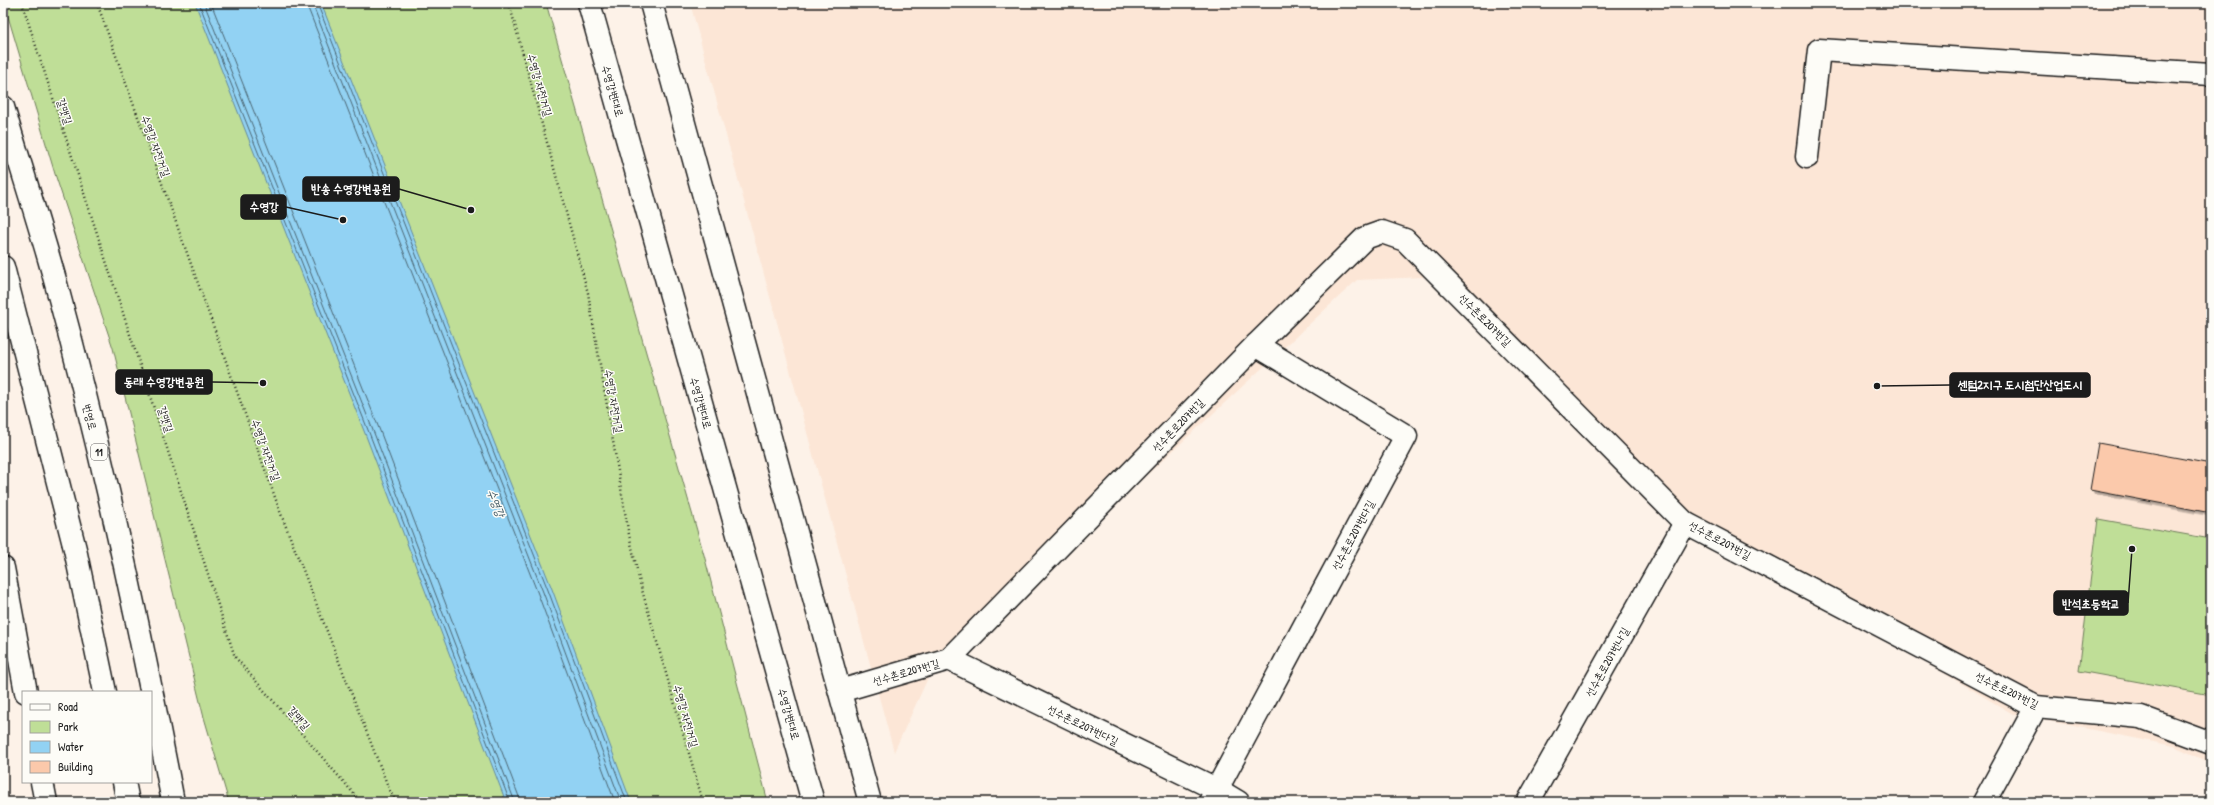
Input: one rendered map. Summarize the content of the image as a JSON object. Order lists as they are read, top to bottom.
{
  "streets": {
    "main road": [
      "수영강변대로",
      "선수촌로207번길",
      "번영로",
      "11",
      "선수촌로207번다길",
      "선수촌로207번나길"
    ],
    "path": ["수영강 자전거길", "갈맷길"]
  },
  "crossings": [
    ["선수촌로207번길", "선수촌로207번다길"],
    ["선수촌로207번길", "선수촌로207번나길"]
  ],
  "water": ["수영강"],
  "places": [
    "반송 수영강변공원",
    "수영강",
    "동래 수영강변공원",
    "센텀2지구 도시첨단산업도시",
    "반석초등학교"
  ],
  "legend": [
    "Road",
    "Park",
    "Water",
    "Building"
  ]
}
